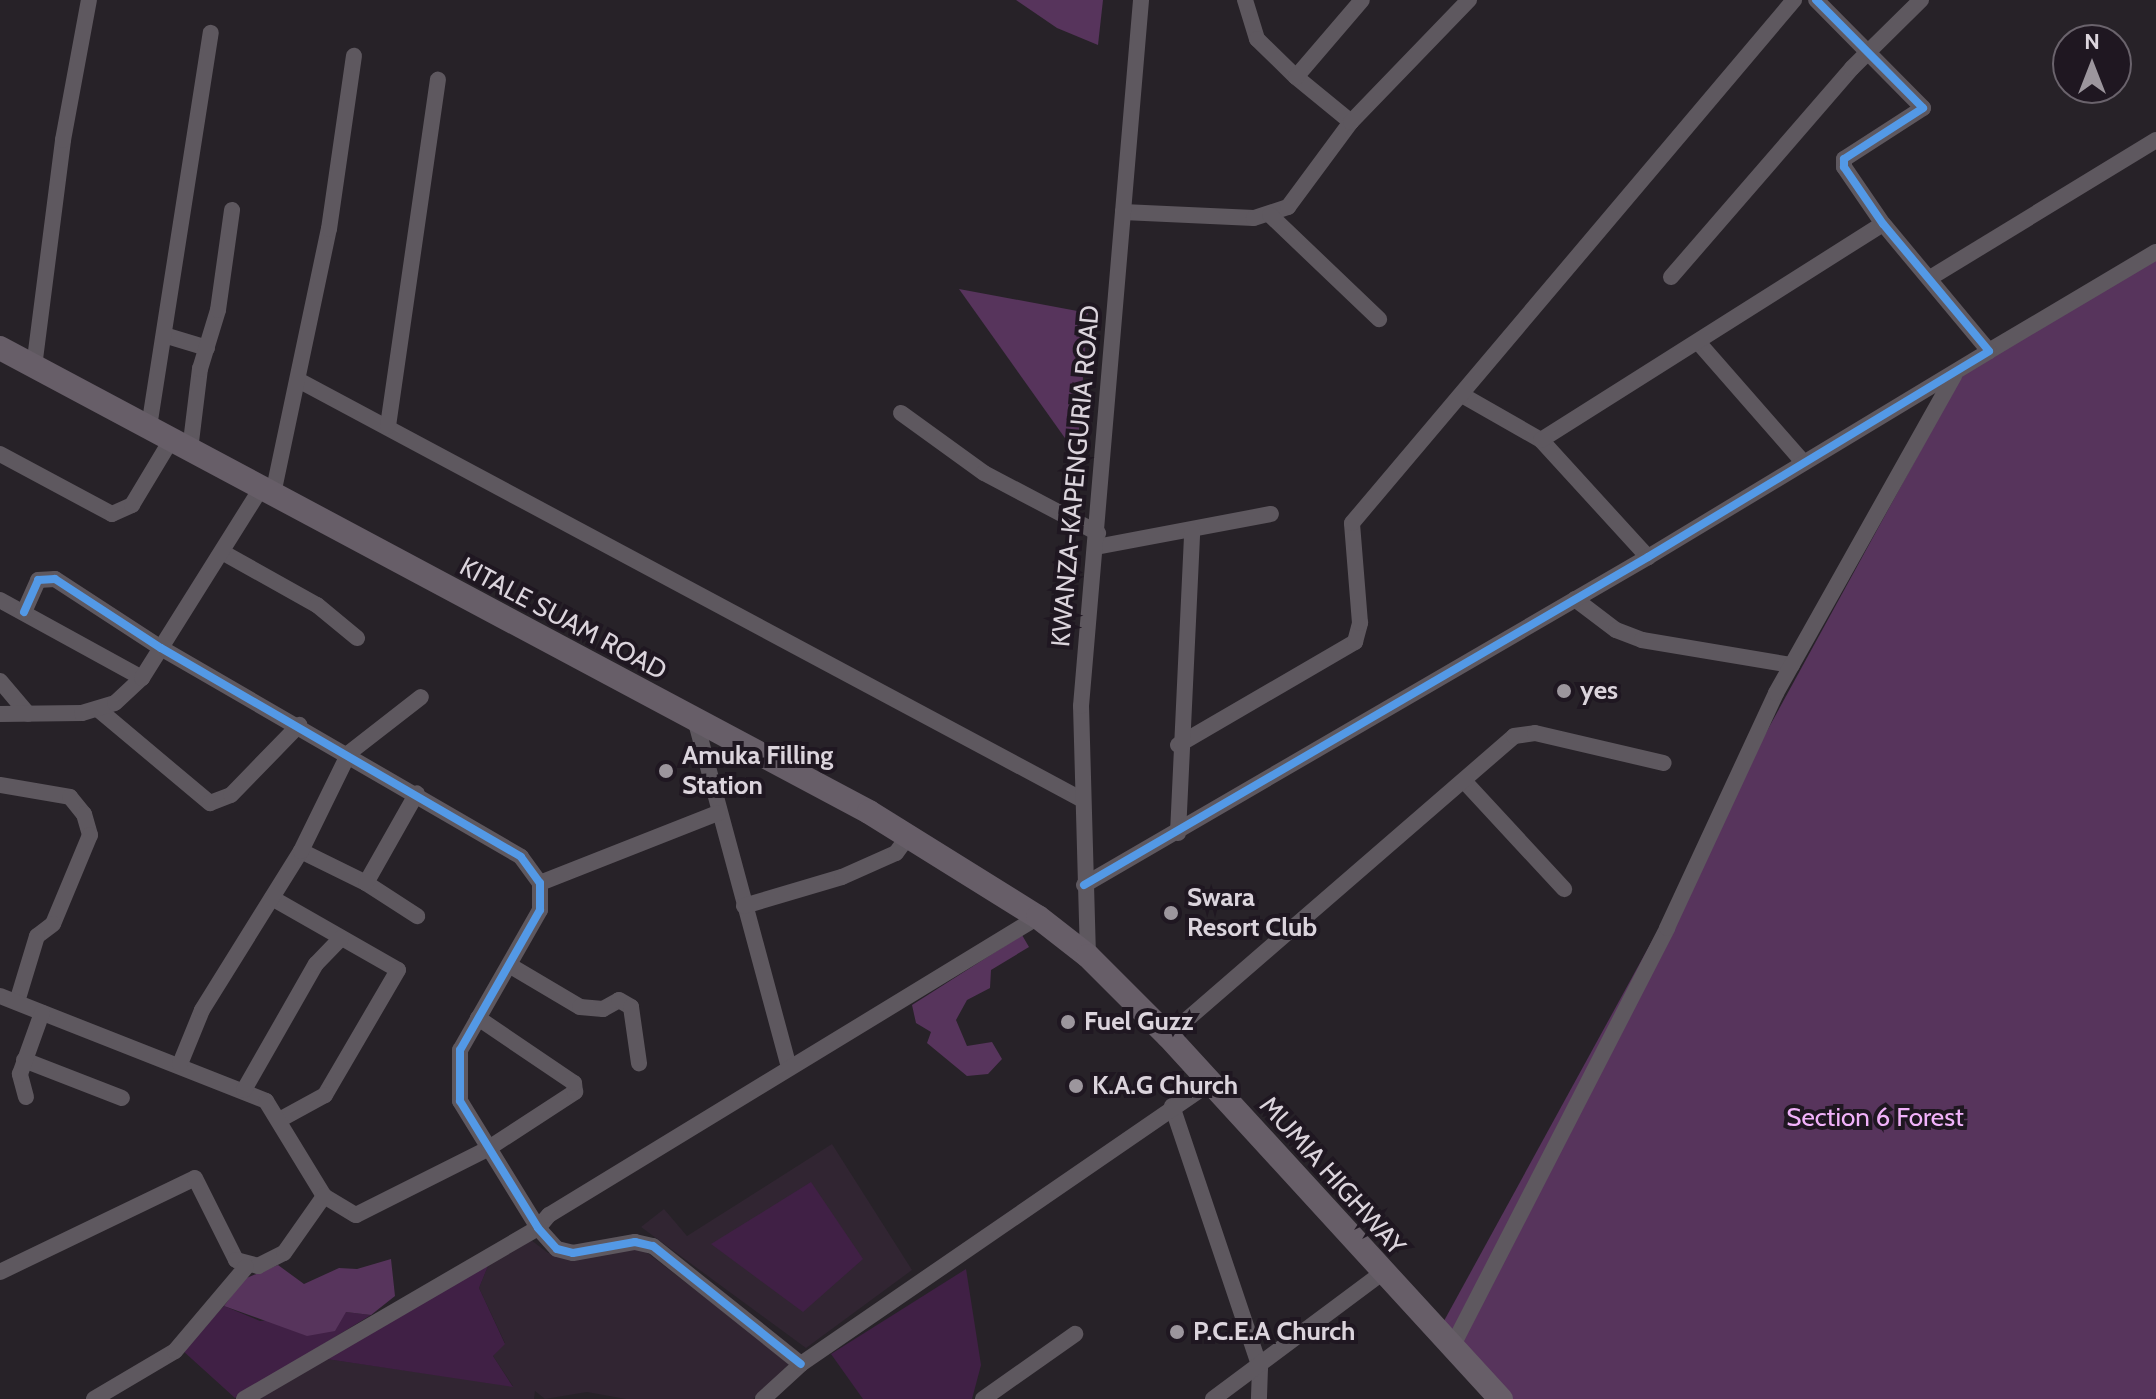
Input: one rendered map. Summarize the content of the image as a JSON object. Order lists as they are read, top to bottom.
{
  "streets": {
    "highway": ["KITALE SUAM ROAD", "MUMIA HIGHWAY"],
    "street": ["KWANZA-KAPENGURIA ROAD"]
  },
  "crossings": [
    ["KWANZA-KAPENGURIA ROAD", "KITALE SUAM ROAD"],
    ["KWANZA-KAPENGURIA ROAD", "MUMIA HIGHWAY"],
    ["KITALE SUAM ROAD", "MUMIA HIGHWAY"]
  ],
  "parks": ["Section 6 Forest"],
  "places": [
    "yes",
    "Amuka Filling Station",
    "Swara Resort Club",
    "Fuel Guzz",
    "K.A.G Church",
    "P.C.E.A Church"
  ],
  "north": "top"
}
